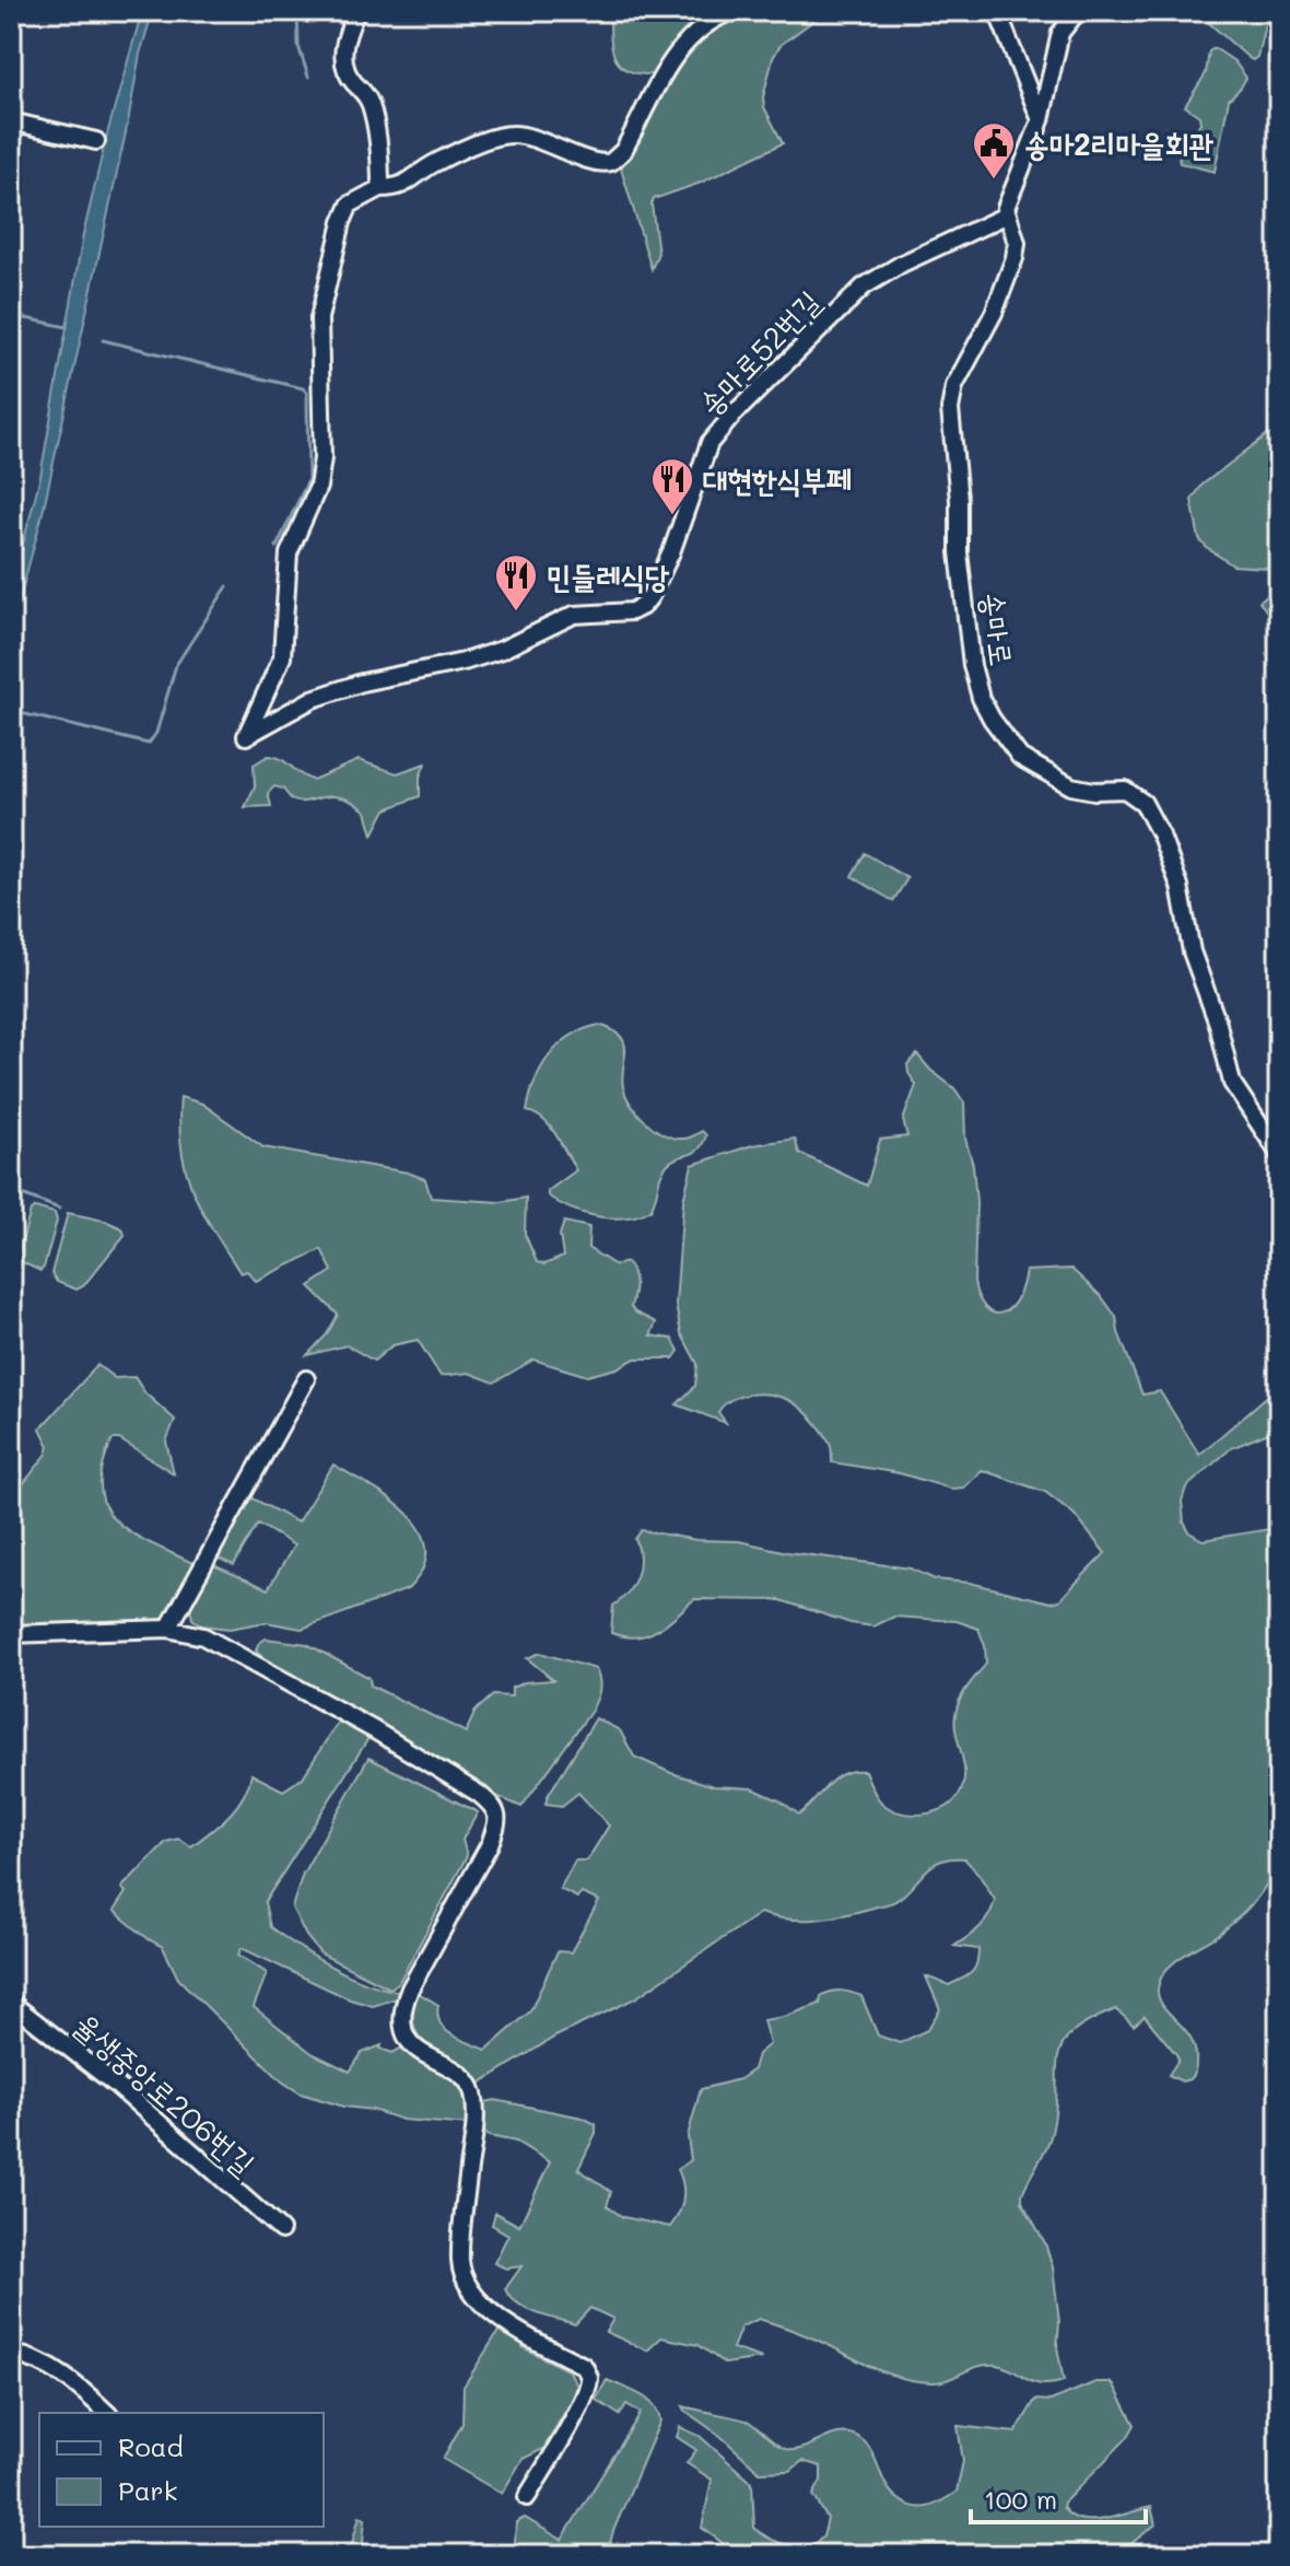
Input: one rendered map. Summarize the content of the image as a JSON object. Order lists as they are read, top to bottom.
{
  "streets": {
    "street": ["송마로52번길", "송마로", "율생중앙로206번길"]
  },
  "crossings": [
    ["송마로52번길", "송마로"]
  ],
  "places": {
    "public building": ["송마2리마을회관"],
    "restaurant": ["대현한식부페", "민들레식당"]
  },
  "legend": ["Road", "Park"],
  "scale_bar": "100 m"
}
